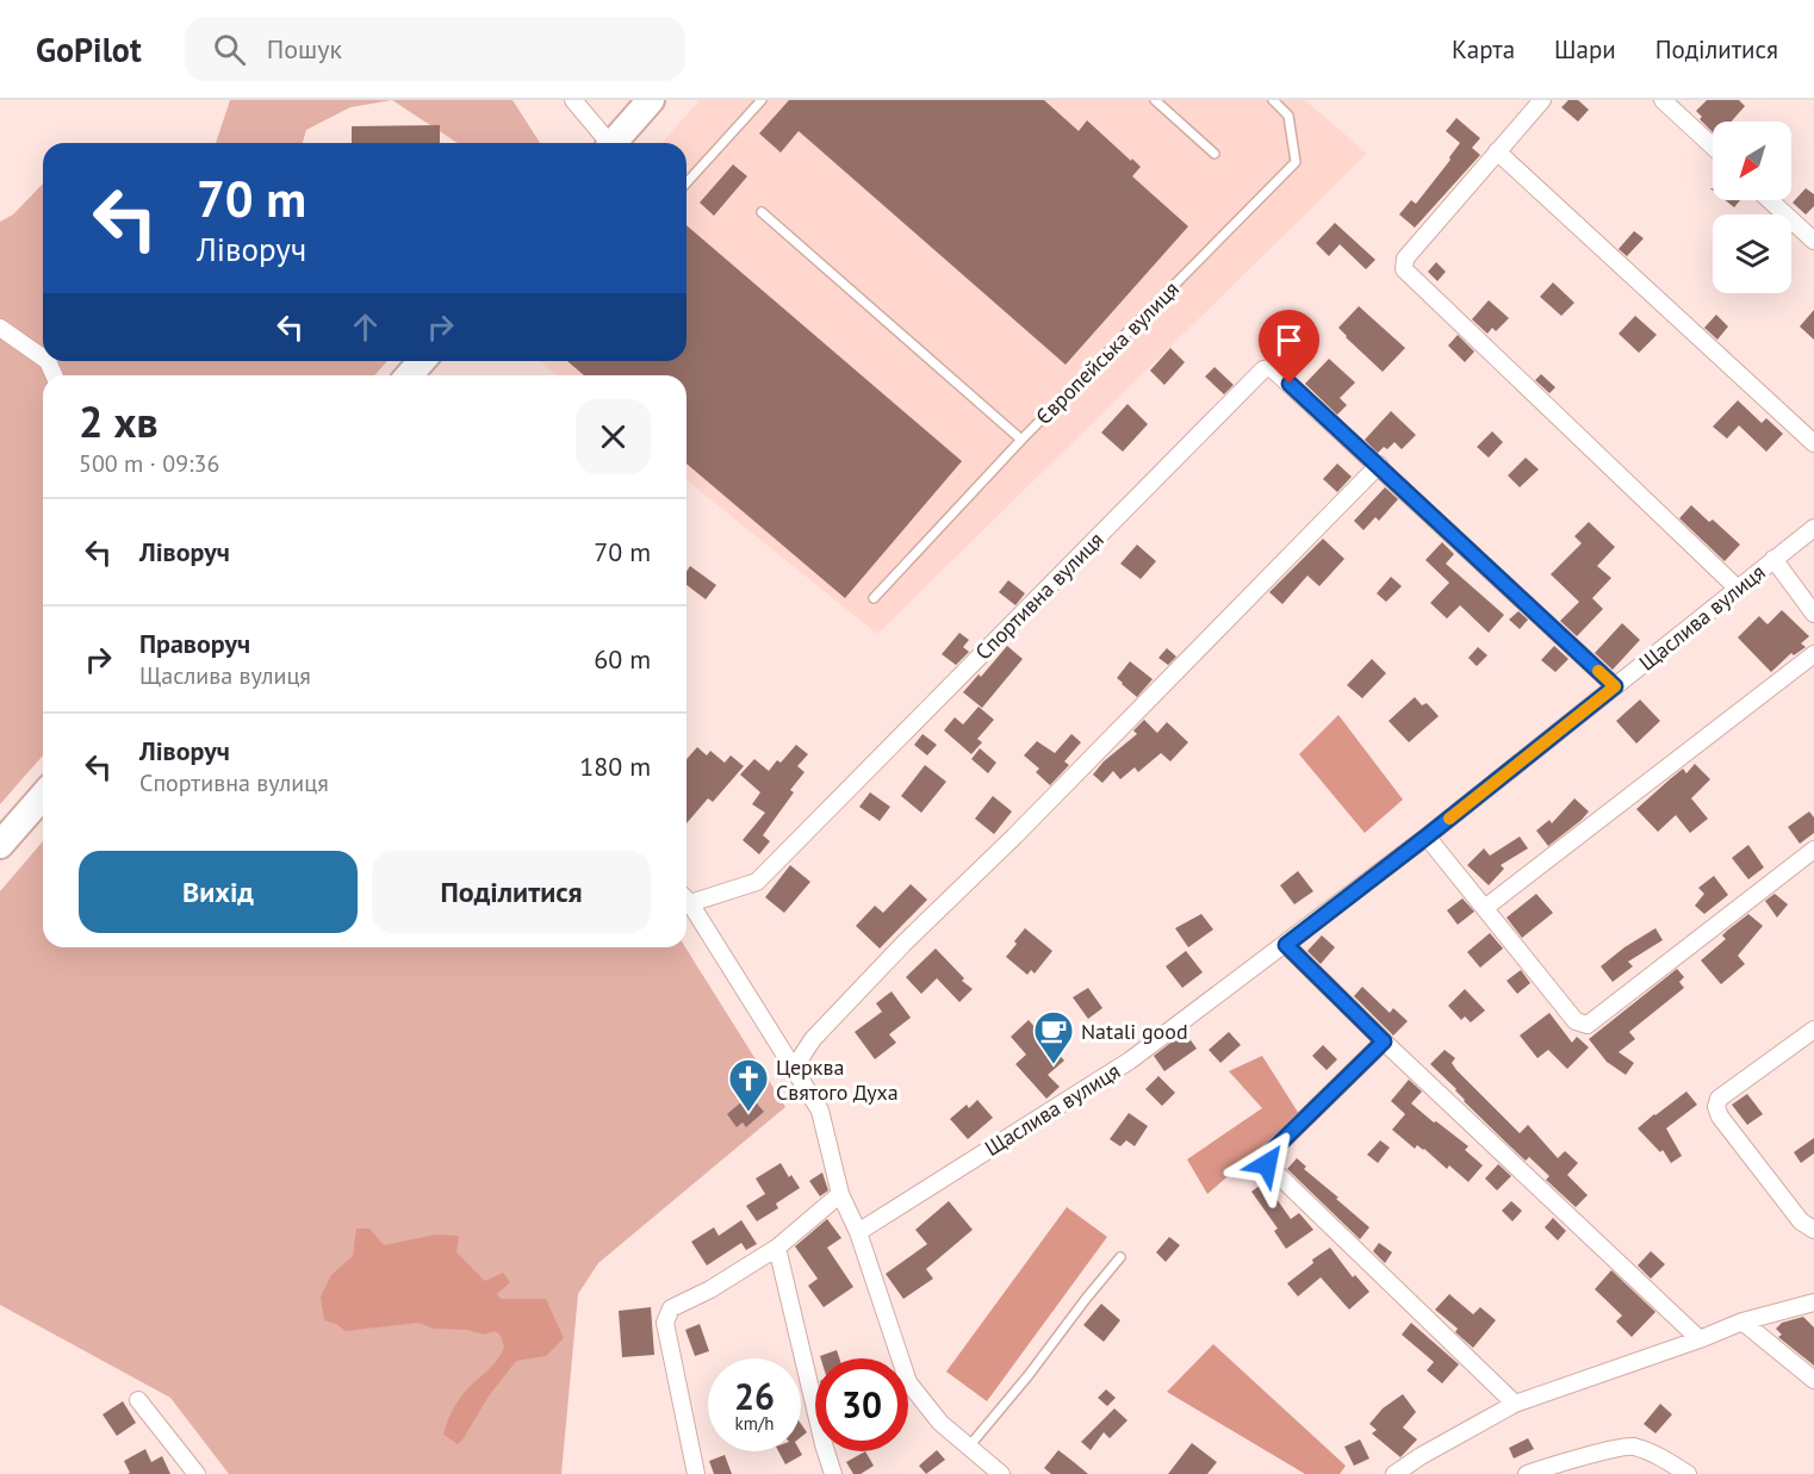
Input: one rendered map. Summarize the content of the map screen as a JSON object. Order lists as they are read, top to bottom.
{
  "streets": {
    "street": ["Спортивна вулиця", "Щаслива вулиця"],
    "lane": ["Європейська вулиця"]
  },
  "crossings": [
    ["Спортивна вулиця", "Щаслива вулиця"]
  ],
  "places": {
    "cafe": ["Natali good"],
    "church": ["Церква Святого Духа"]
  },
  "north": "bottom left",
  "page": {
    "header": "GoPilot",
    "search": "Пошук",
    "nav": ["Карта", "Шари", "Поділитися"],
    "turn": ["70 m", "Ліворуч"],
    "heading": ["2 хв", "500 m · 09:36"],
    "list": [
      {
        "name": "Ліворуч",
        "value": "70 m"
      },
      {
        "name": "Праворуч",
        "note": "Щаслива вулиця",
        "value": "60 m"
      },
      {
        "name": "Ліворуч",
        "note": "Спортивна вулиця",
        "value": "180 m"
      }
    ],
    "buttons": ["Вихід", "Поділитися"],
    "speed": "26 km/h",
    "limit": "30"
  }
}
